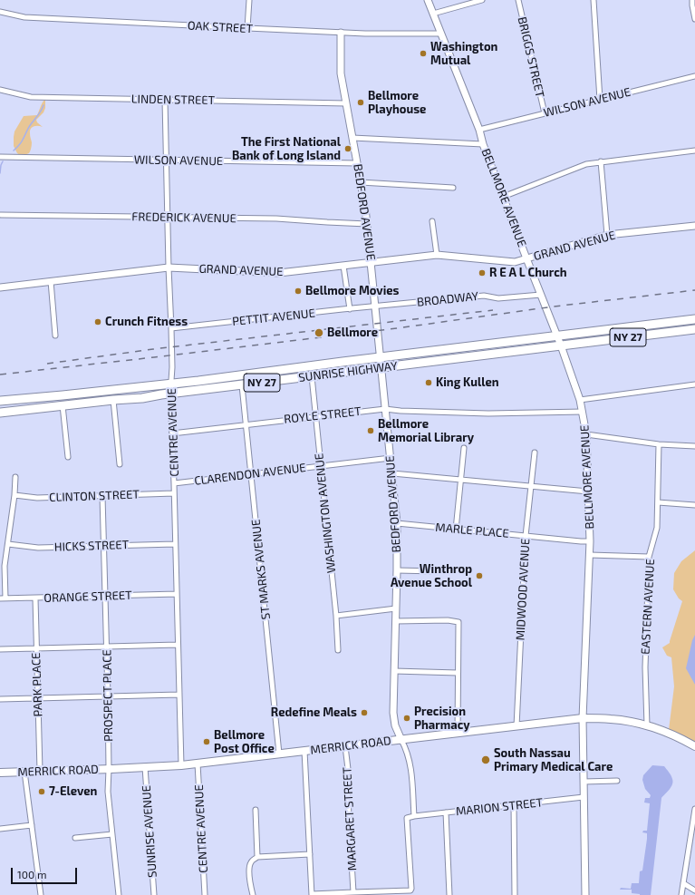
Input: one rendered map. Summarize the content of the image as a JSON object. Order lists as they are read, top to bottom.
{
  "streets": {
    "highway": ["NY 27", "SUNRISE HIGHWAY"],
    "main road": ["MERRICK ROAD"],
    "street": [
      "OAK STREET",
      "BRIGGS STREET",
      "LINDEN STREET",
      "WILSON AVENUE",
      "BELLMORE AVENUE",
      "BEDFORD AVENUE",
      "FREDERICK AVENUE",
      "GRAND AVENUE",
      "BROADWAY",
      "PETTIT AVENUE",
      "ROYLE STREET",
      "CENTRE AVENUE",
      "CLARENDON AVENUE",
      "CLINTON STREET",
      "WASHINGTON AVENUE",
      "MARLE PLACE",
      "HICKS STREET",
      "ST MARKS AVENUE",
      "MIDWOOD AVENUE",
      "ORANGE STREET",
      "EASTERN AVENUE",
      "PARK PLACE",
      "PROSPECT PLACE",
      "MARION STREET",
      "MARGARET STREET",
      "SUNRISE AVENUE"
    ]
  },
  "crossings": [
    ["OAK STREET", "BELLMORE AVENUE"],
    ["OAK STREET", "BEDFORD AVENUE"],
    ["BRIGGS STREET", "WILSON AVENUE"],
    ["LINDEN STREET", "BEDFORD AVENUE"],
    ["LINDEN STREET", "CENTRE AVENUE"],
    ["WILSON AVENUE", "BELLMORE AVENUE"],
    ["WILSON AVENUE", "BEDFORD AVENUE"],
    ["WILSON AVENUE", "CENTRE AVENUE"],
    ["BELLMORE AVENUE", "GRAND AVENUE"],
    ["BELLMORE AVENUE", "BROADWAY"],
    ["BELLMORE AVENUE", "SUNRISE HIGHWAY"],
    ["BELLMORE AVENUE", "ROYLE STREET"],
    ["BELLMORE AVENUE", "MARLE PLACE"],
    ["BELLMORE AVENUE", "MERRICK ROAD"],
    ["BELLMORE AVENUE", "MARION STREET"],
    ["BEDFORD AVENUE", "FREDERICK AVENUE"],
    ["BEDFORD AVENUE", "GRAND AVENUE"],
    ["BEDFORD AVENUE", "BROADWAY"],
    ["BEDFORD AVENUE", "PETTIT AVENUE"],
    ["BEDFORD AVENUE", "SUNRISE HIGHWAY"],
    ["BEDFORD AVENUE", "ROYLE STREET"],
    ["BEDFORD AVENUE", "CLARENDON AVENUE"],
    ["BEDFORD AVENUE", "MARLE PLACE"],
    ["BEDFORD AVENUE", "MERRICK ROAD"],
    ["FREDERICK AVENUE", "CENTRE AVENUE"],
    ["GRAND AVENUE", "CENTRE AVENUE"],
    ["BROADWAY", "PETTIT AVENUE"],
    ["PETTIT AVENUE", "CENTRE AVENUE"],
    ["SUNRISE HIGHWAY", "CENTRE AVENUE"],
    ["SUNRISE HIGHWAY", "WASHINGTON AVENUE"],
    ["SUNRISE HIGHWAY", "ST MARKS AVENUE"],
    ["ROYLE STREET", "CENTRE AVENUE"],
    ["ROYLE STREET", "WASHINGTON AVENUE"],
    ["ROYLE STREET", "ST MARKS AVENUE"],
    ["CENTRE AVENUE", "CLARENDON AVENUE"],
    ["CENTRE AVENUE", "CLINTON STREET"],
    ["CENTRE AVENUE", "HICKS STREET"],
    ["CENTRE AVENUE", "ORANGE STREET"],
    ["CENTRE AVENUE", "MERRICK ROAD"],
    ["CLARENDON AVENUE", "WASHINGTON AVENUE"],
    ["CLARENDON AVENUE", "ST MARKS AVENUE"],
    ["CLINTON STREET", "PROSPECT PLACE"],
    ["MARLE PLACE", "MIDWOOD AVENUE"],
    ["HICKS STREET", "PROSPECT PLACE"],
    ["ST MARKS AVENUE", "MERRICK ROAD"],
    ["MIDWOOD AVENUE", "MERRICK ROAD"],
    ["ORANGE STREET", "PARK PLACE"],
    ["ORANGE STREET", "PROSPECT PLACE"],
    ["EASTERN AVENUE", "MERRICK ROAD"],
    ["PARK PLACE", "MERRICK ROAD"],
    ["PROSPECT PLACE", "MERRICK ROAD"],
    ["MERRICK ROAD", "MARGARET STREET"],
    ["MERRICK ROAD", "SUNRISE AVENUE"]
  ],
  "places": [
    "Washington Mutual",
    "Bellmore Playhouse",
    "The First National Bank of Long Island",
    "R E A L Church",
    "Bellmore Movies",
    "Crunch Fitness",
    "Bellmore",
    "King Kullen",
    "Bellmore Memorial Library",
    "Winthrop Avenue School",
    "Redefine Meals",
    "Precision Pharmacy",
    "Bellmore Post Office",
    "South Nassau Primary Medical Care",
    "7-Eleven"
  ],
  "scale_bar": "100 m"
}
